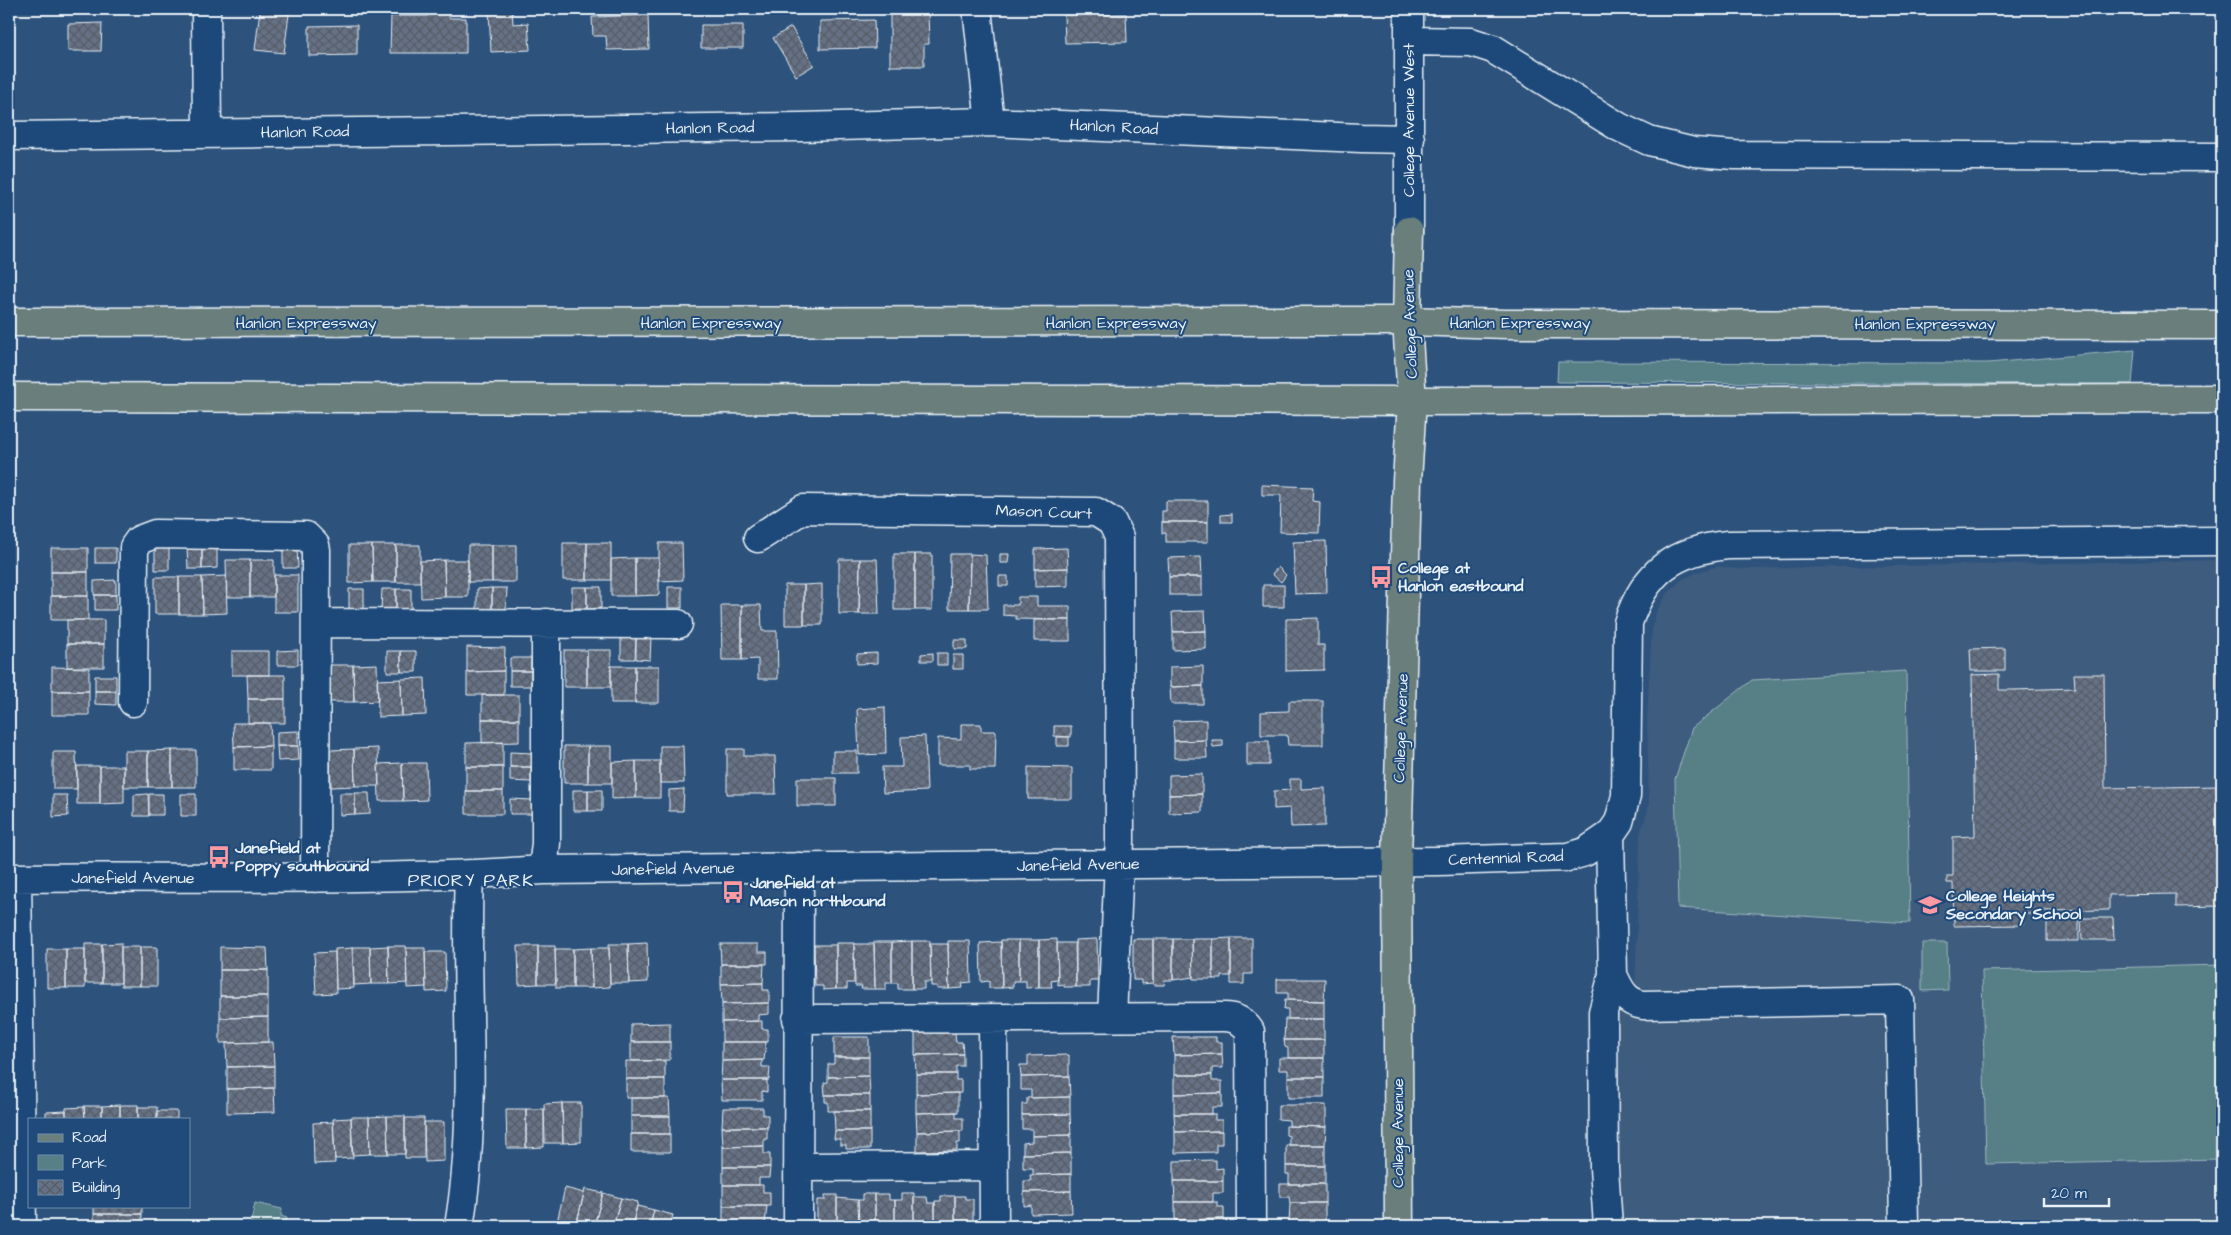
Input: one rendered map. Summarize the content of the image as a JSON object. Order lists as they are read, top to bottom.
{
  "streets": {
    "main road": ["Hanlon Expressway", "College Avenue"],
    "street": [
      "College Avenue West",
      "Hanlon Road",
      "Mason Court",
      "Centennial Road",
      "Janefield Avenue"
    ]
  },
  "crossings": [
    ["College Avenue West", "Hanlon Road"],
    ["College Avenue West", "College Avenue"],
    ["Hanlon Expressway", "College Avenue"],
    ["College Avenue", "Centennial Road"],
    ["College Avenue", "Janefield Avenue"],
    ["Mason Court", "Janefield Avenue"],
    ["Centennial Road", "Janefield Avenue"]
  ],
  "districts": ["PRIORY PARK"],
  "places": {
    "bus stop": ["College at Hanlon eastbound", "Janefield at Poppy southbound", "Janefield at Mason northbound"],
    "school or university": ["College Heights Secondary School"]
  },
  "legend": ["Road", "Park", "Building"],
  "scale_bar": "20 m"
}
